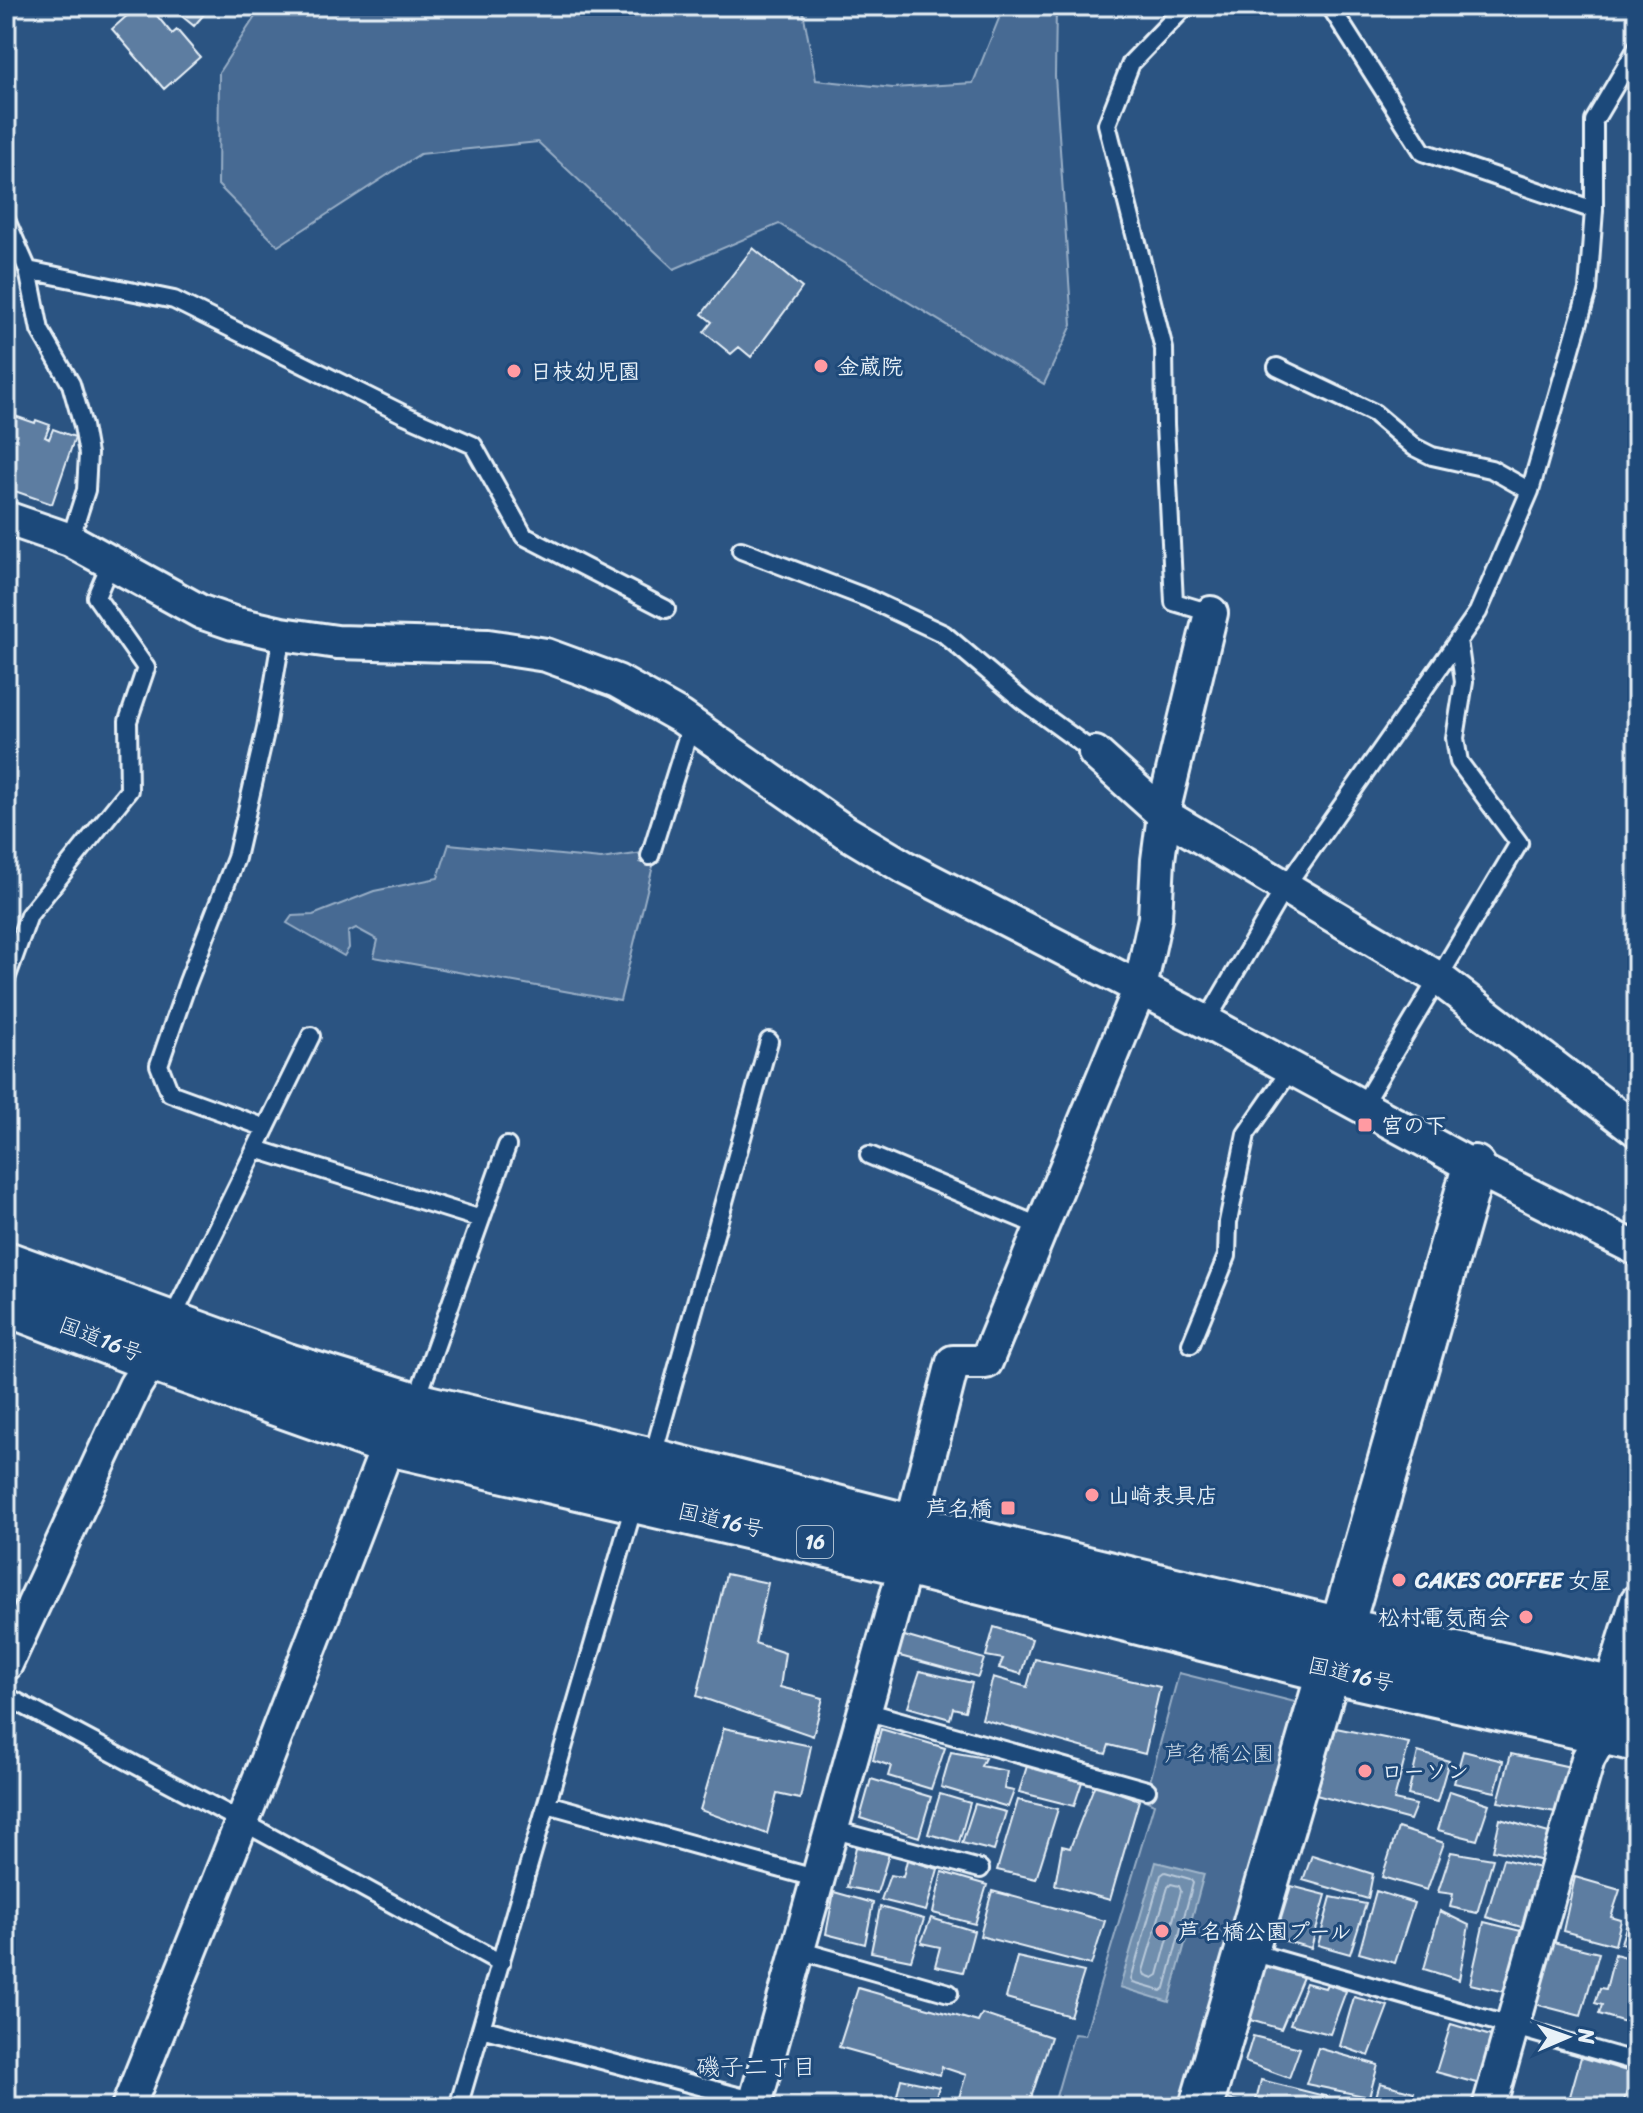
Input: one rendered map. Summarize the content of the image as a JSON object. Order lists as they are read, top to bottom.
{
  "streets": {
    "highway": ["国道16号", "16"]
  },
  "districts": ["磯子二丁目"],
  "parks": ["芦名橋公園"],
  "places": {
    "other": [
      "金蔵院",
      "日枝幼児園",
      "山崎表具店",
      "CAKES COFFEE 女屋",
      "松村電気商会",
      "ローソン",
      "芦名橋公園プール"
    ],
    "transit": ["宮の下", "芦名橋"]
  },
  "north": "right"
}
